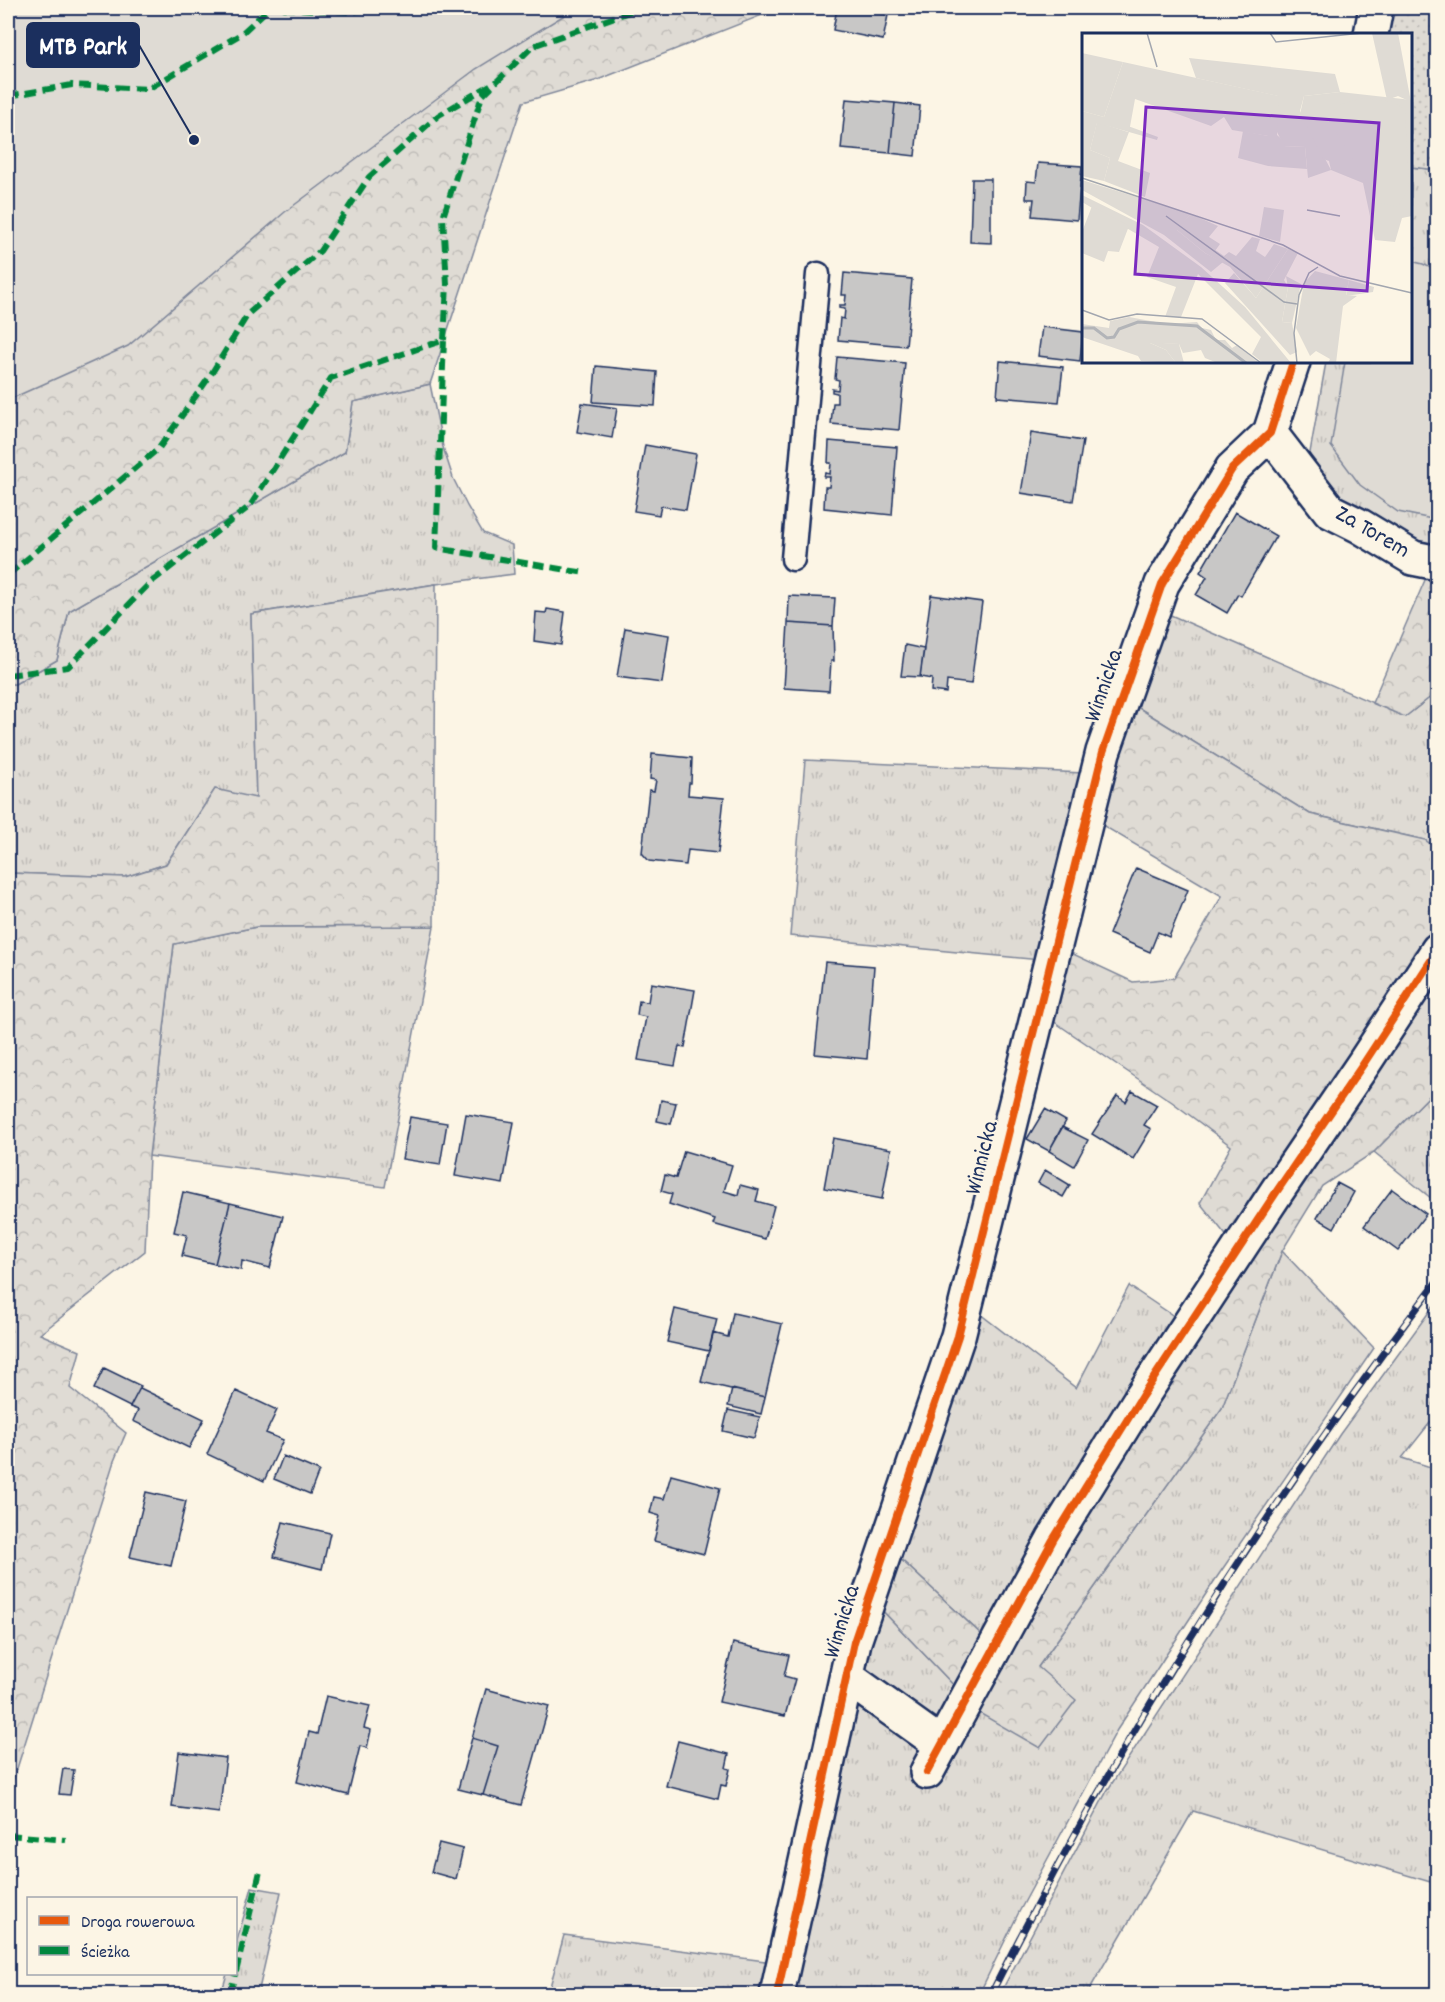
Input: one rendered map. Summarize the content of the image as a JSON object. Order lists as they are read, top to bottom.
{
  "streets": {
    "street": ["Za Torem", "Winnicka"]
  },
  "crossings": [
    ["Za Torem", "Winnicka"]
  ],
  "places": ["MTB Park"],
  "legend": ["Droga rowerowa", "Ścieżka"]
}
